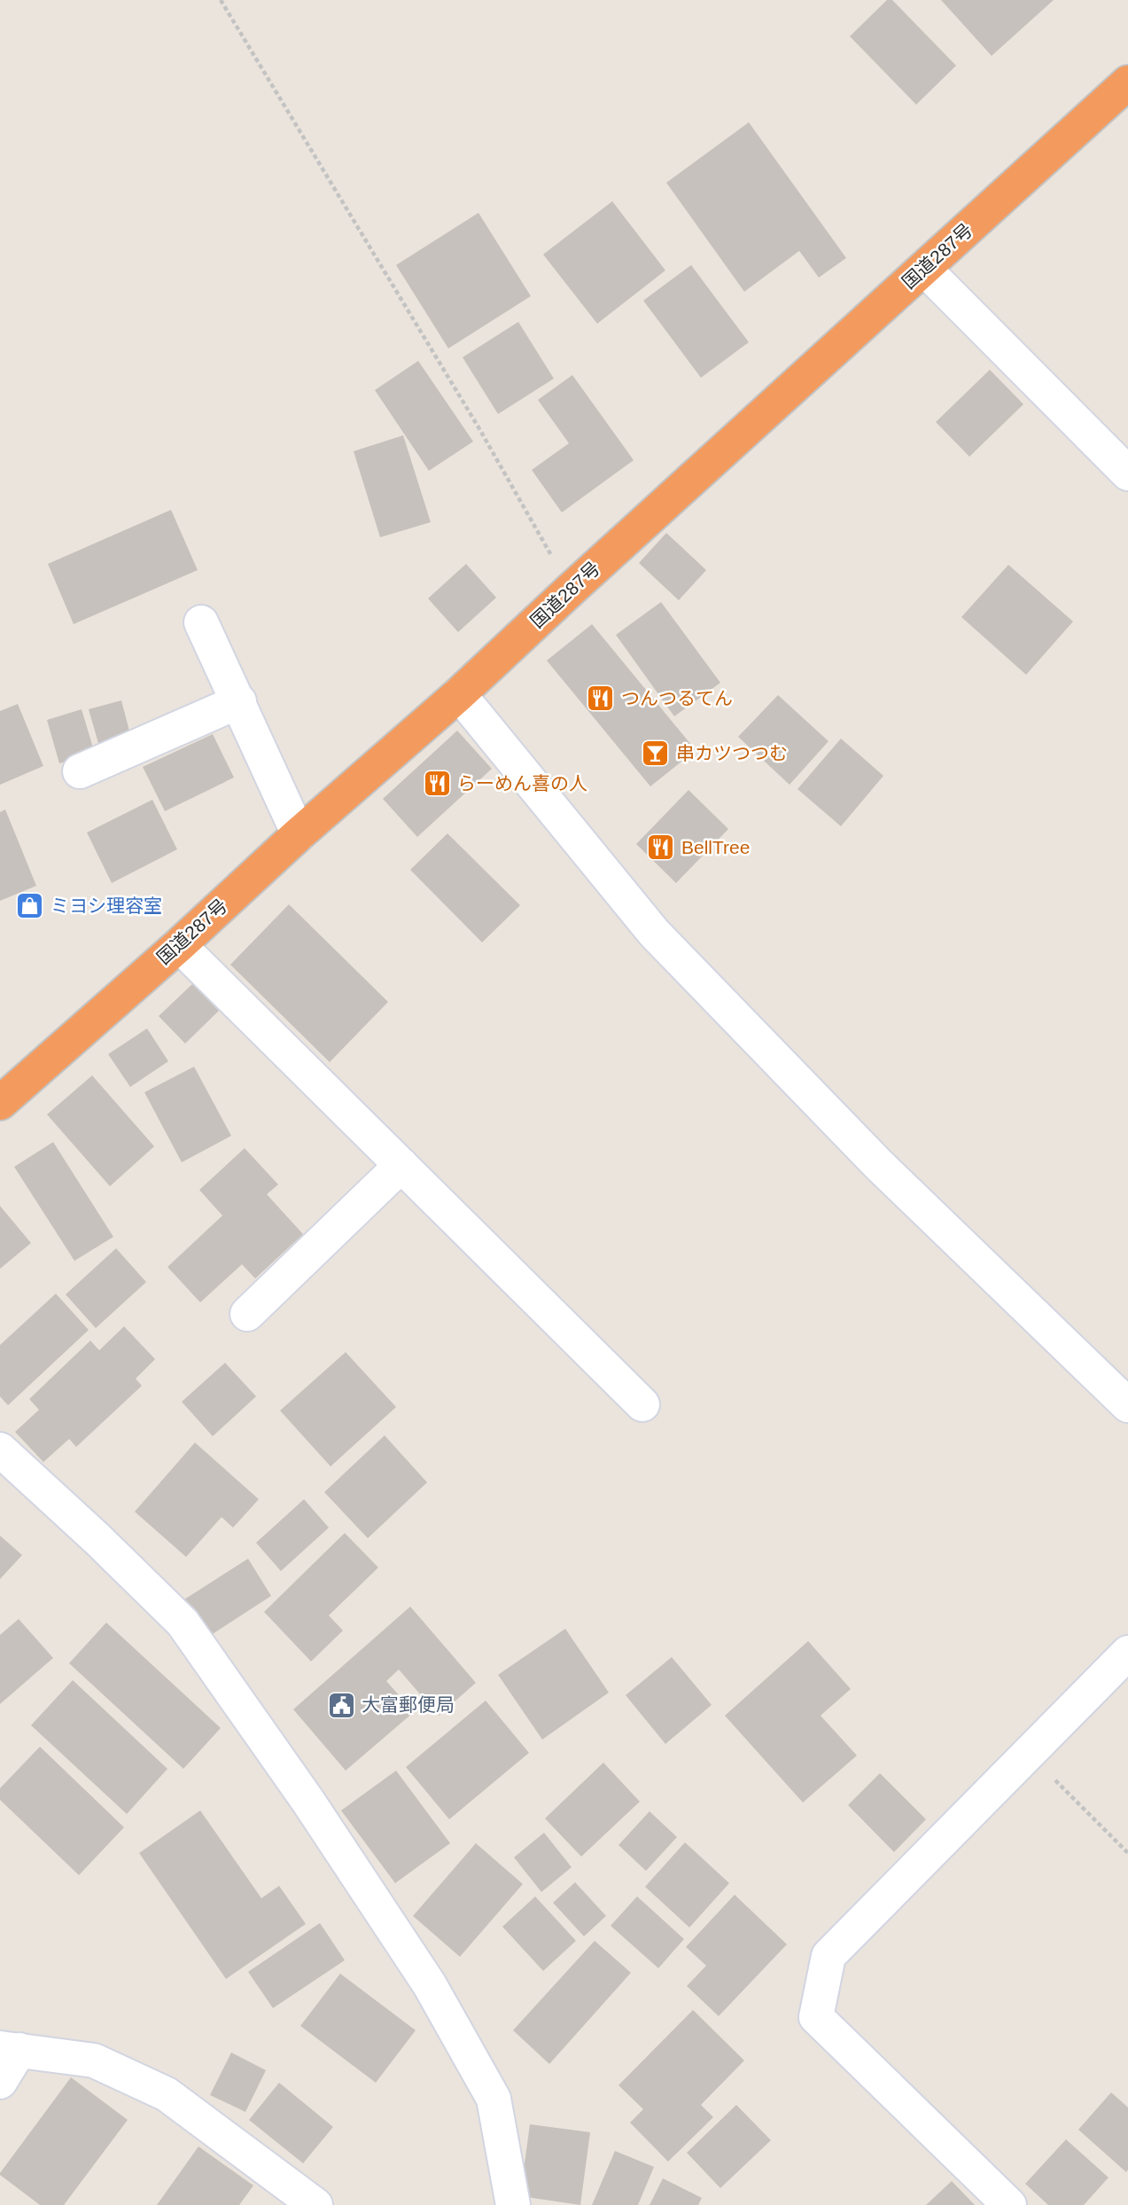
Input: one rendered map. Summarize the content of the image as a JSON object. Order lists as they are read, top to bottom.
{
  "streets": {
    "highway": ["国道287号"]
  },
  "places": {
    "restaurant": ["つんつるてん", "らーめん喜の人", "BellTree"],
    "bar": ["串カツつつむ"],
    "shop": ["ミヨシ理容室"],
    "public building": ["大富郵便局"]
  }
}
